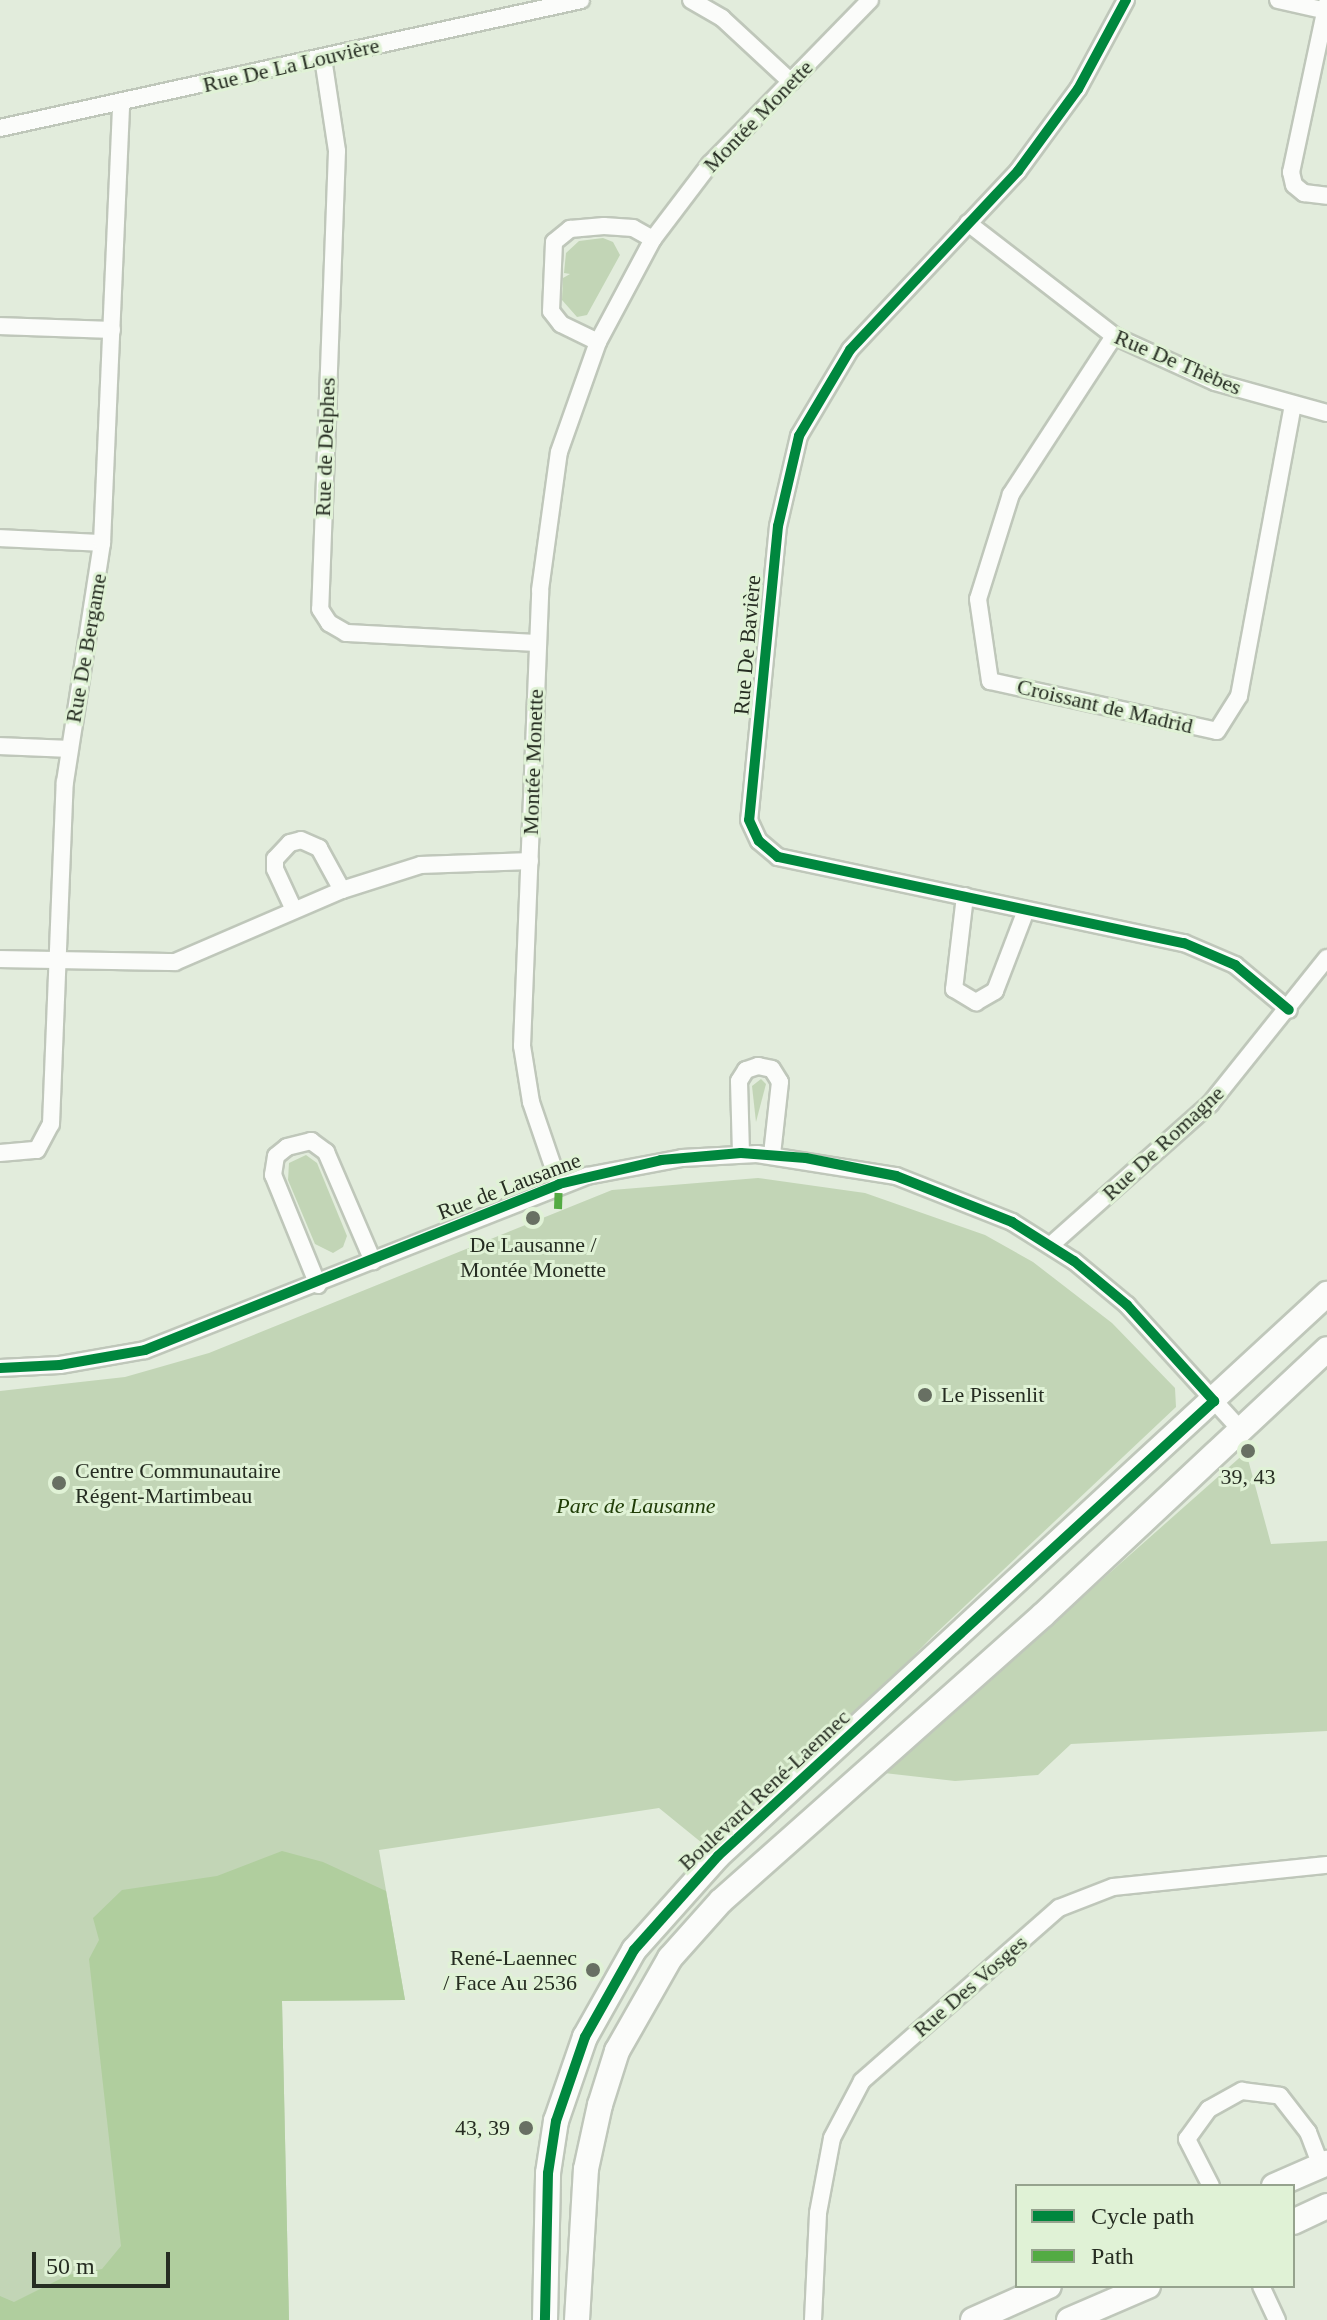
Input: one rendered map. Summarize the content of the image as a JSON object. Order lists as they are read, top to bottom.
{
  "streets": {
    "street": [
      "Rue De La Louvière",
      "Montée Monette",
      "Rue De Thèbes",
      "Rue de Delphes",
      "Rue De Bavière",
      "Rue De Bergame",
      "Croissant de Madrid",
      "Rue De Romagne",
      "Rue de Lausanne",
      "Boulevard René-Laennec",
      "Rue Des Vosges"
    ]
  },
  "crossings": [
    ["Rue De La Louvière", "Rue de Delphes"],
    ["Rue De La Louvière", "Rue De Bergame"],
    ["Montée Monette", "Rue de Delphes"],
    ["Montée Monette", "Rue de Lausanne"],
    ["Rue De Thèbes", "Rue De Bavière"],
    ["Rue De Thèbes", "Croissant de Madrid"],
    ["Rue De Bavière", "Rue De Romagne"],
    ["Rue De Romagne", "Rue de Lausanne"],
    ["Rue de Lausanne", "Boulevard René-Laennec"]
  ],
  "parks": ["Parc de Lausanne"],
  "places": [
    "De Lausanne / Montée Monette",
    "Le Pissenlit",
    "39, 43",
    "Centre Communautaire Régent-Martimbeau",
    "René-Laennec / Face Au 2536",
    "43, 39"
  ],
  "legend": ["Cycle path", "Path"],
  "scale_bar": "50 m"
}
